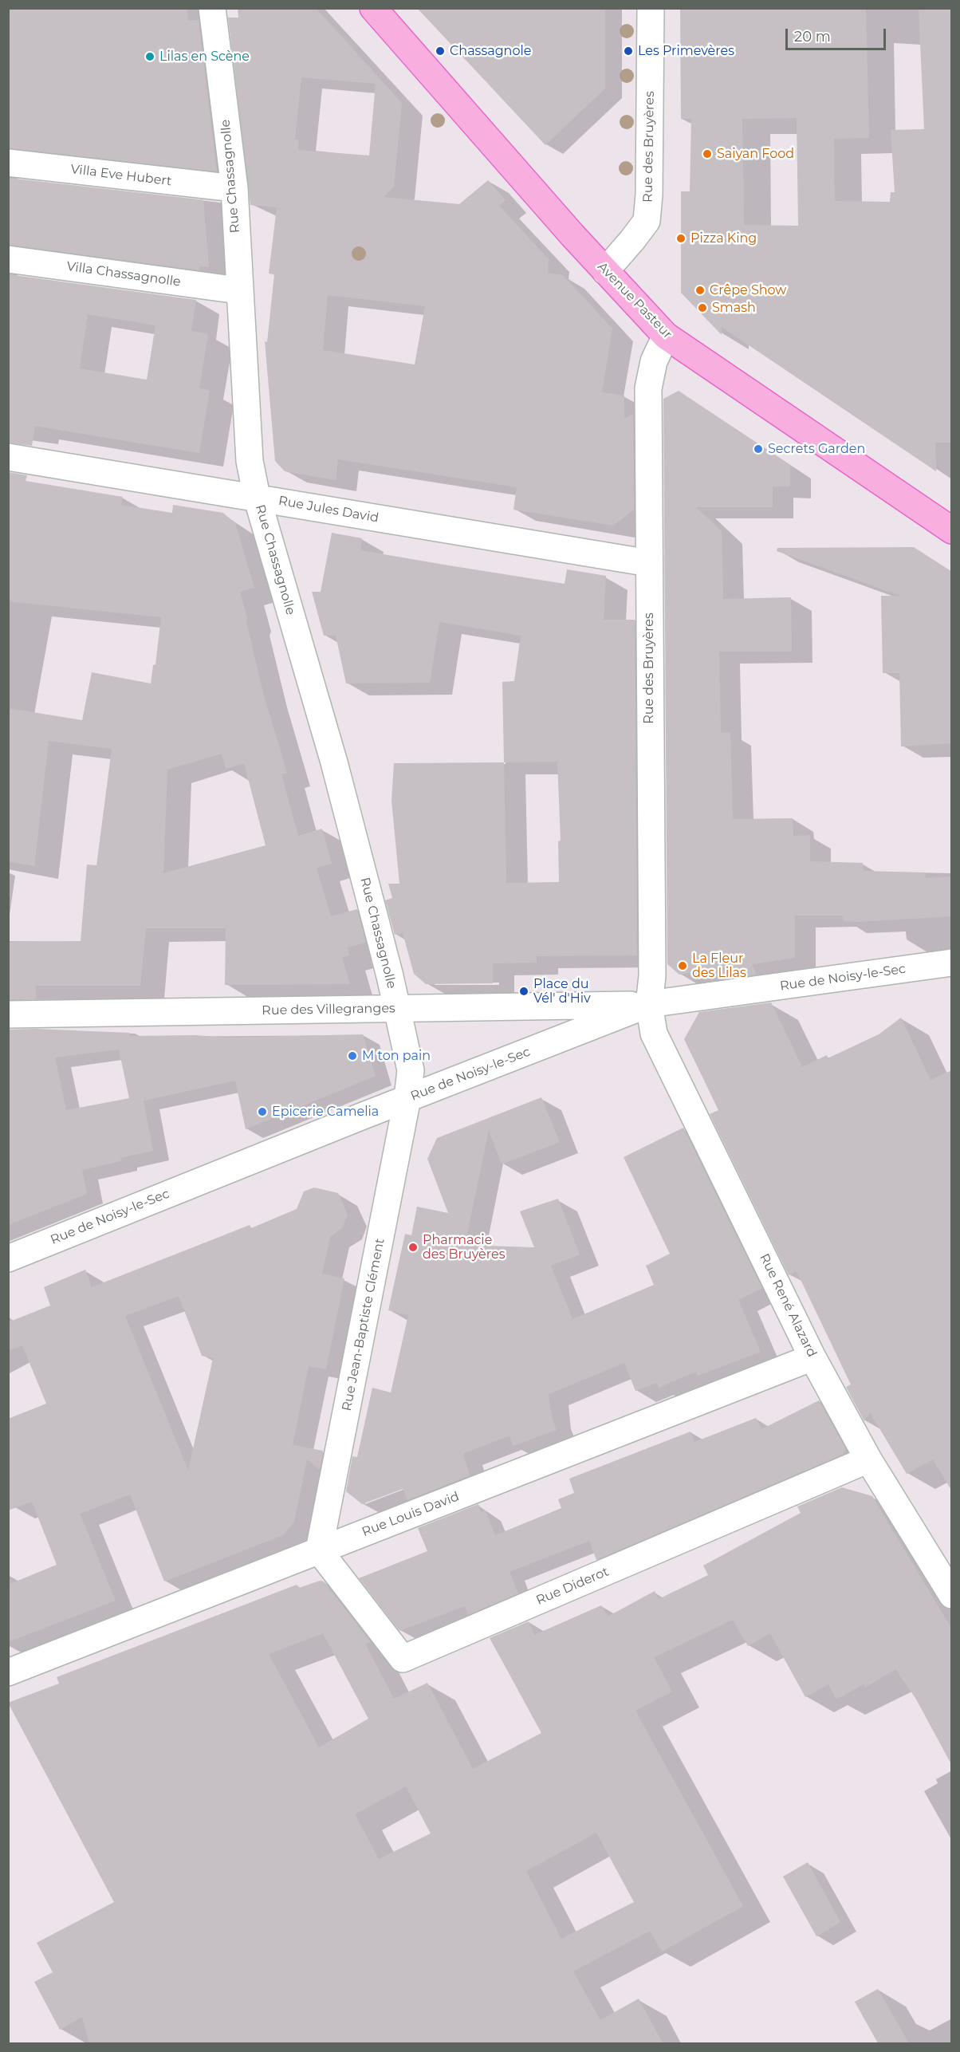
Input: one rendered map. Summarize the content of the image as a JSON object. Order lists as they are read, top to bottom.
{
  "streets": {
    "main road": ["Avenue Pasteur"],
    "street": [
      "Rue des Bruyères",
      "Villa Eve Hubert",
      "Rue Chassagnolle",
      "Villa Chassagnolle",
      "Rue Jules David",
      "Rue de Noisy-le-Sec",
      "Rue des Villegranges",
      "Rue René Alazard",
      "Rue Jean-Baptiste Clément",
      "Rue Louis David",
      "Rue Diderot"
    ]
  },
  "crossings": [
    ["Rue des Bruyères", "Avenue Pasteur"],
    ["Rue des Bruyères", "Rue Jules David"],
    ["Rue des Bruyères", "Rue de Noisy-le-Sec"],
    ["Rue des Bruyères", "Rue des Villegranges"],
    ["Rue des Bruyères", "Rue René Alazard"],
    ["Villa Eve Hubert", "Rue Chassagnolle"],
    ["Rue Chassagnolle", "Villa Chassagnolle"],
    ["Rue Chassagnolle", "Rue Jules David"],
    ["Rue Chassagnolle", "Rue de Noisy-le-Sec"],
    ["Rue Chassagnolle", "Rue des Villegranges"],
    ["Rue Chassagnolle", "Rue Jean-Baptiste Clément"],
    ["Rue de Noisy-le-Sec", "Rue des Villegranges"],
    ["Rue de Noisy-le-Sec", "Rue René Alazard"],
    ["Rue de Noisy-le-Sec", "Rue Jean-Baptiste Clément"],
    ["Rue des Villegranges", "Rue René Alazard"],
    ["Rue René Alazard", "Rue Louis David"],
    ["Rue René Alazard", "Rue Diderot"],
    ["Rue Jean-Baptiste Clément", "Rue Louis David"],
    ["Rue Jean-Baptiste Clément", "Rue Diderot"],
    ["Rue Louis David", "Rue Diderot"]
  ],
  "places": [
    "Chassagnole",
    "Les Primevères",
    "Lilas en Scène",
    "Saiyan Food",
    "Pizza King",
    "Crêpe Show",
    "Smash",
    "Secrets Garden",
    "La Fleur des Lilas",
    "Place du Vél' d'Hiv",
    "M ton pain",
    "Epicerie Camelia",
    "Pharmacie des Bruyères"
  ],
  "scale_bar": "20 m"
}
